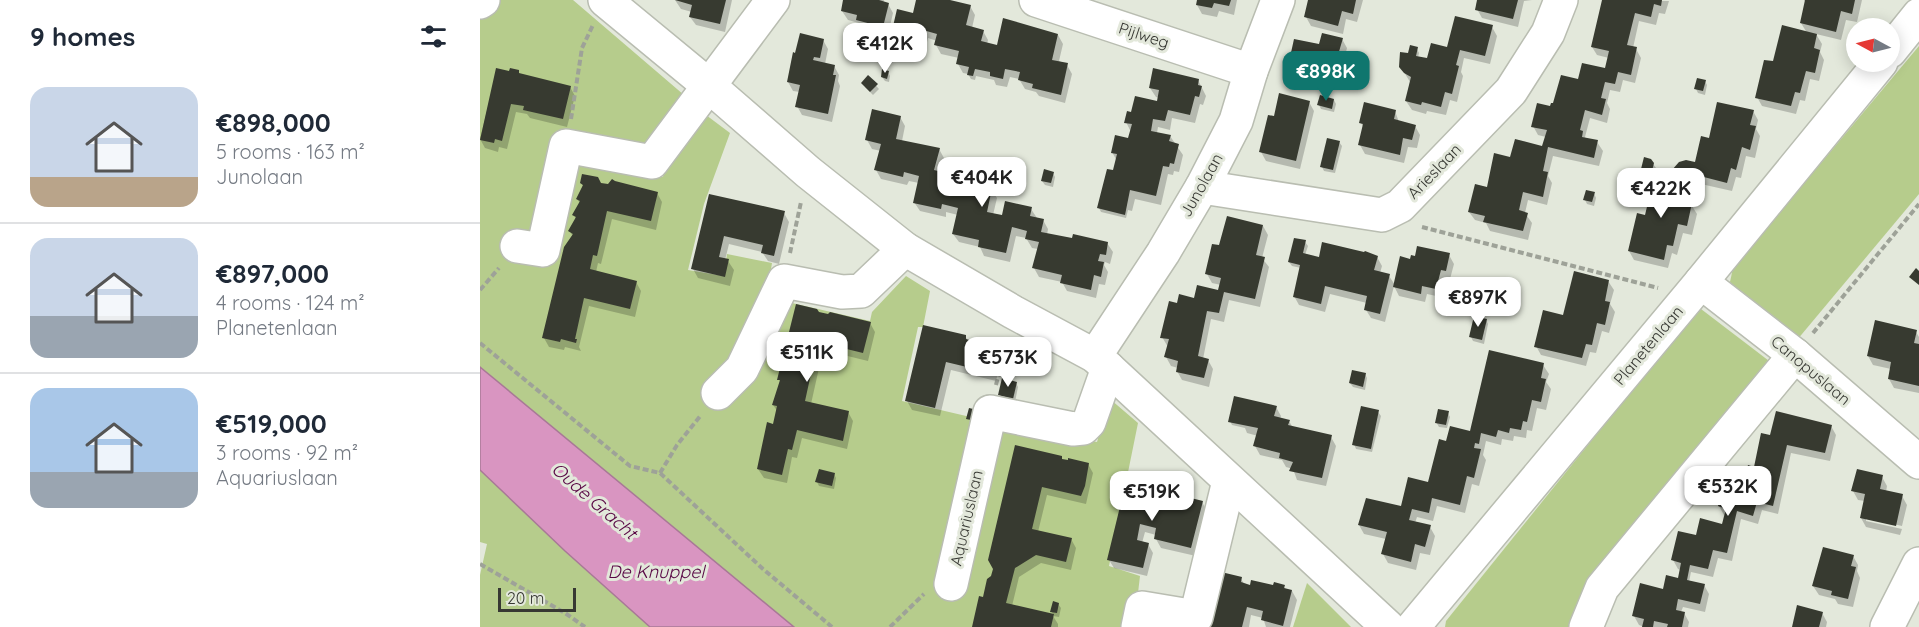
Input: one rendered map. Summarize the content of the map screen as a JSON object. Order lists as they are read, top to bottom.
{
  "streets": {
    "street": [
      "Pijlweg",
      "Arieslaan",
      "Junolaan",
      "Planetenlaan",
      "Canopuslaan",
      "Aquariuslaan"
    ]
  },
  "crossings": [
    ["Pijlweg", "Junolaan"],
    ["Arieslaan", "Junolaan"],
    ["Planetenlaan", "Canopuslaan"]
  ],
  "water": ["Oude Gracht", "De Knuppel"],
  "scale_bar": "20 m",
  "north": "left",
  "page": {
    "heading": "9 homes",
    "price": [
      "€412K",
      "€898K",
      "€404K",
      "€422K",
      "€897K",
      "€511K",
      "€573K",
      "€532K",
      "€519K"
    ],
    "list": [
      {
        "name": "€898,000",
        "note": "5 rooms · 163 m² · Junolaan"
      },
      {
        "name": "€897,000",
        "note": "4 rooms · 124 m² · Planetenlaan"
      },
      {
        "name": "€519,000",
        "note": "3 rooms · 92 m² · Aquariuslaan"
      }
    ],
    "scale": "20 m"
  }
}
